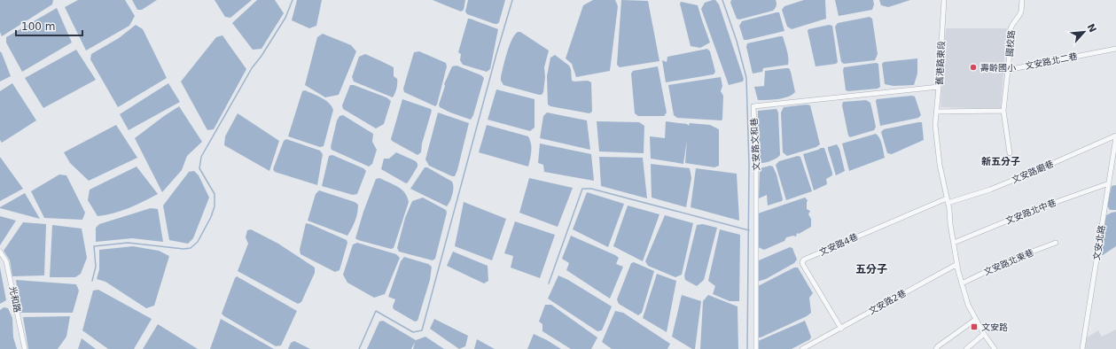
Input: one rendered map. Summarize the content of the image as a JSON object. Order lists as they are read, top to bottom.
{
  "streets": {
    "street": [
      "國校路",
      "文安路北二巷",
      "舊港路東段",
      "文安路文和巷",
      "文安路廟巷",
      "文安路北中巷",
      "文安北路",
      "文安路4巷",
      "文安路北東巷",
      "光和路",
      "文安路2巷"
    ]
  },
  "crossings": [
    ["國校路", "文安路北二巷"],
    ["舊港路東段", "文安路文和巷"],
    ["舊港路東段", "文安路廟巷"],
    ["舊港路東段", "文安路4巷"],
    ["文安路廟巷", "文安北路"],
    ["文安路廟巷", "文安路4巷"],
    ["文安路北中巷", "文安北路"],
    ["文安路4巷", "文安路2巷"]
  ],
  "districts": ["新五分子", "五分子"],
  "places": {
    "other": ["壽齡國小"],
    "transit": ["文安路"]
  },
  "scale_bar": "100 m",
  "north": "top right"
}
